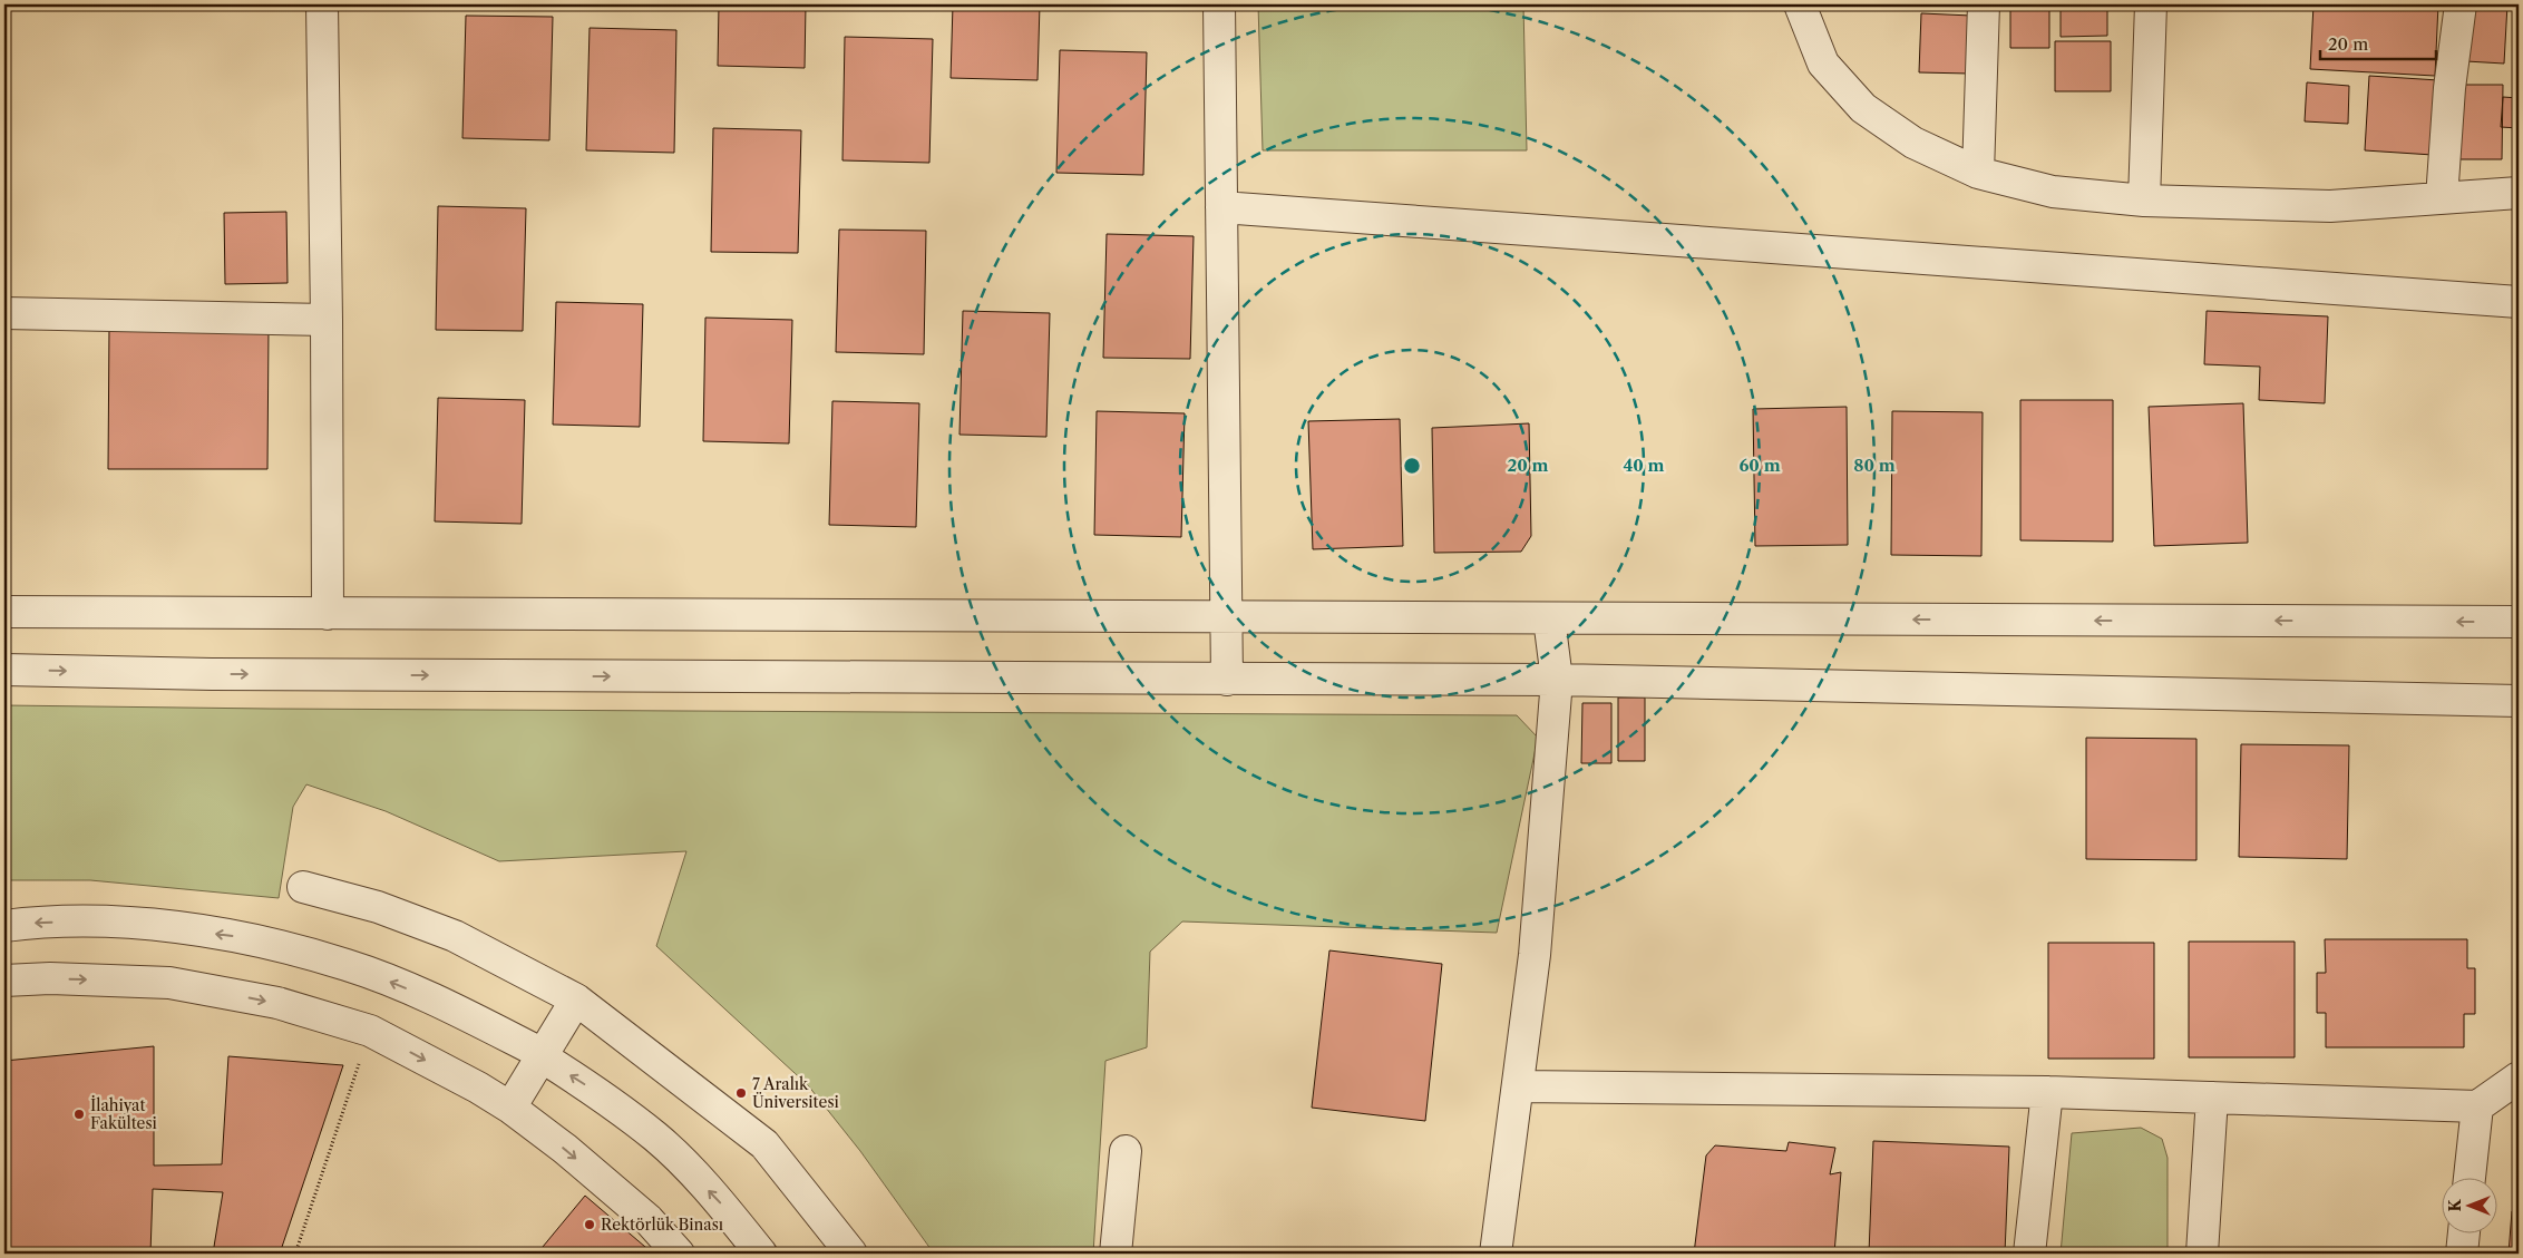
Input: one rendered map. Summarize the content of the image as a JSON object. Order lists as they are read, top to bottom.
{
  "places": ["7 Aralık Üniversitesi", "İlahiyat Fakültesi", "Rektörlük Binası"],
  "scale_bar": "20 m",
  "north": "left",
  "rings": [
    "20 m",
    "40 m",
    "60 m",
    "80 m"
  ]
}
